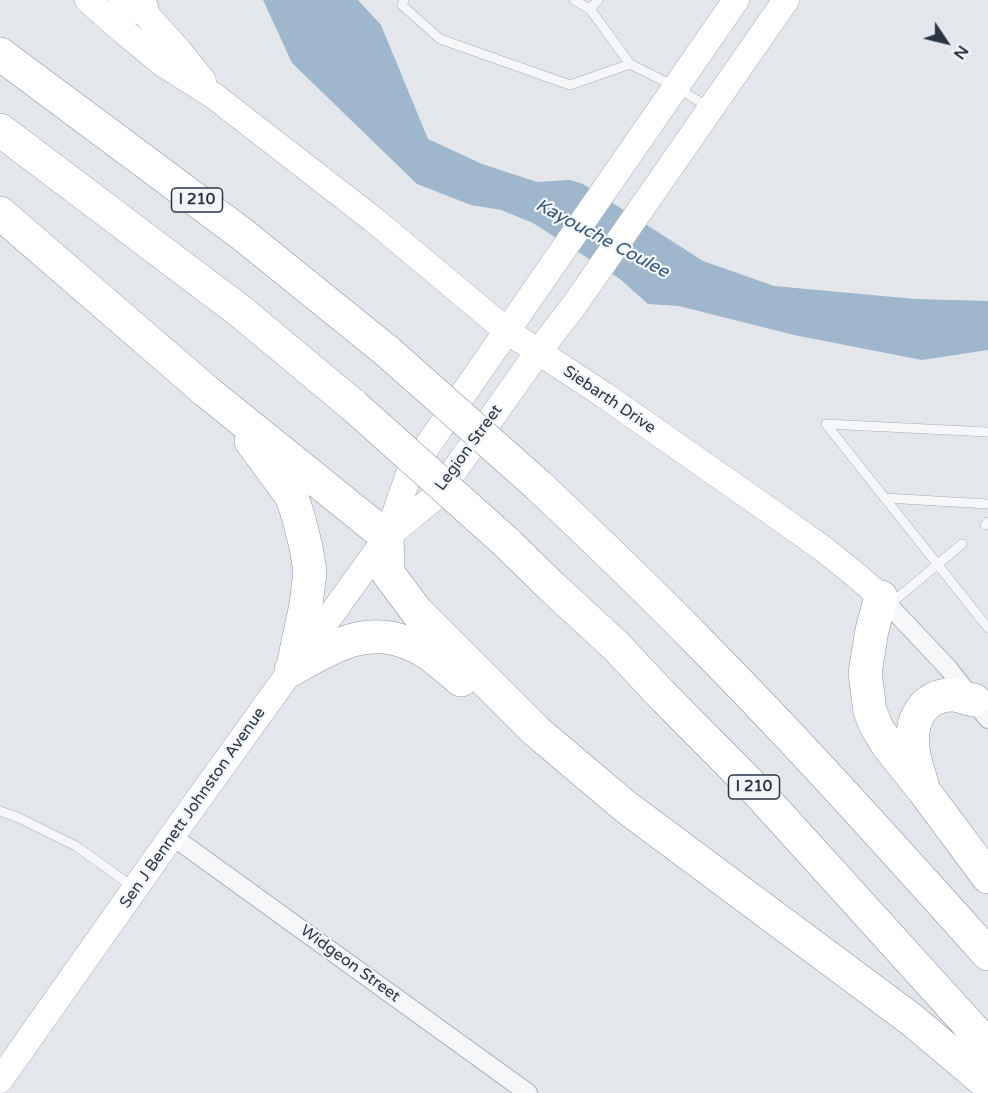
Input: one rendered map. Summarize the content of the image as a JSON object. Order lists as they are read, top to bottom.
{
  "streets": {
    "highway": ["I 210"],
    "street": [
      "Siebarth Drive",
      "Legion Street",
      "Sen J Bennett Johnston Avenue",
      "Widgeon Street"
    ]
  },
  "crossings": [
    ["Siebarth Drive", "Legion Street"],
    ["Legion Street", "Sen J Bennett Johnston Avenue"],
    ["Sen J Bennett Johnston Avenue", "Widgeon Street"]
  ],
  "water": ["Kayouche Coulee"],
  "north": "bottom right"
}
